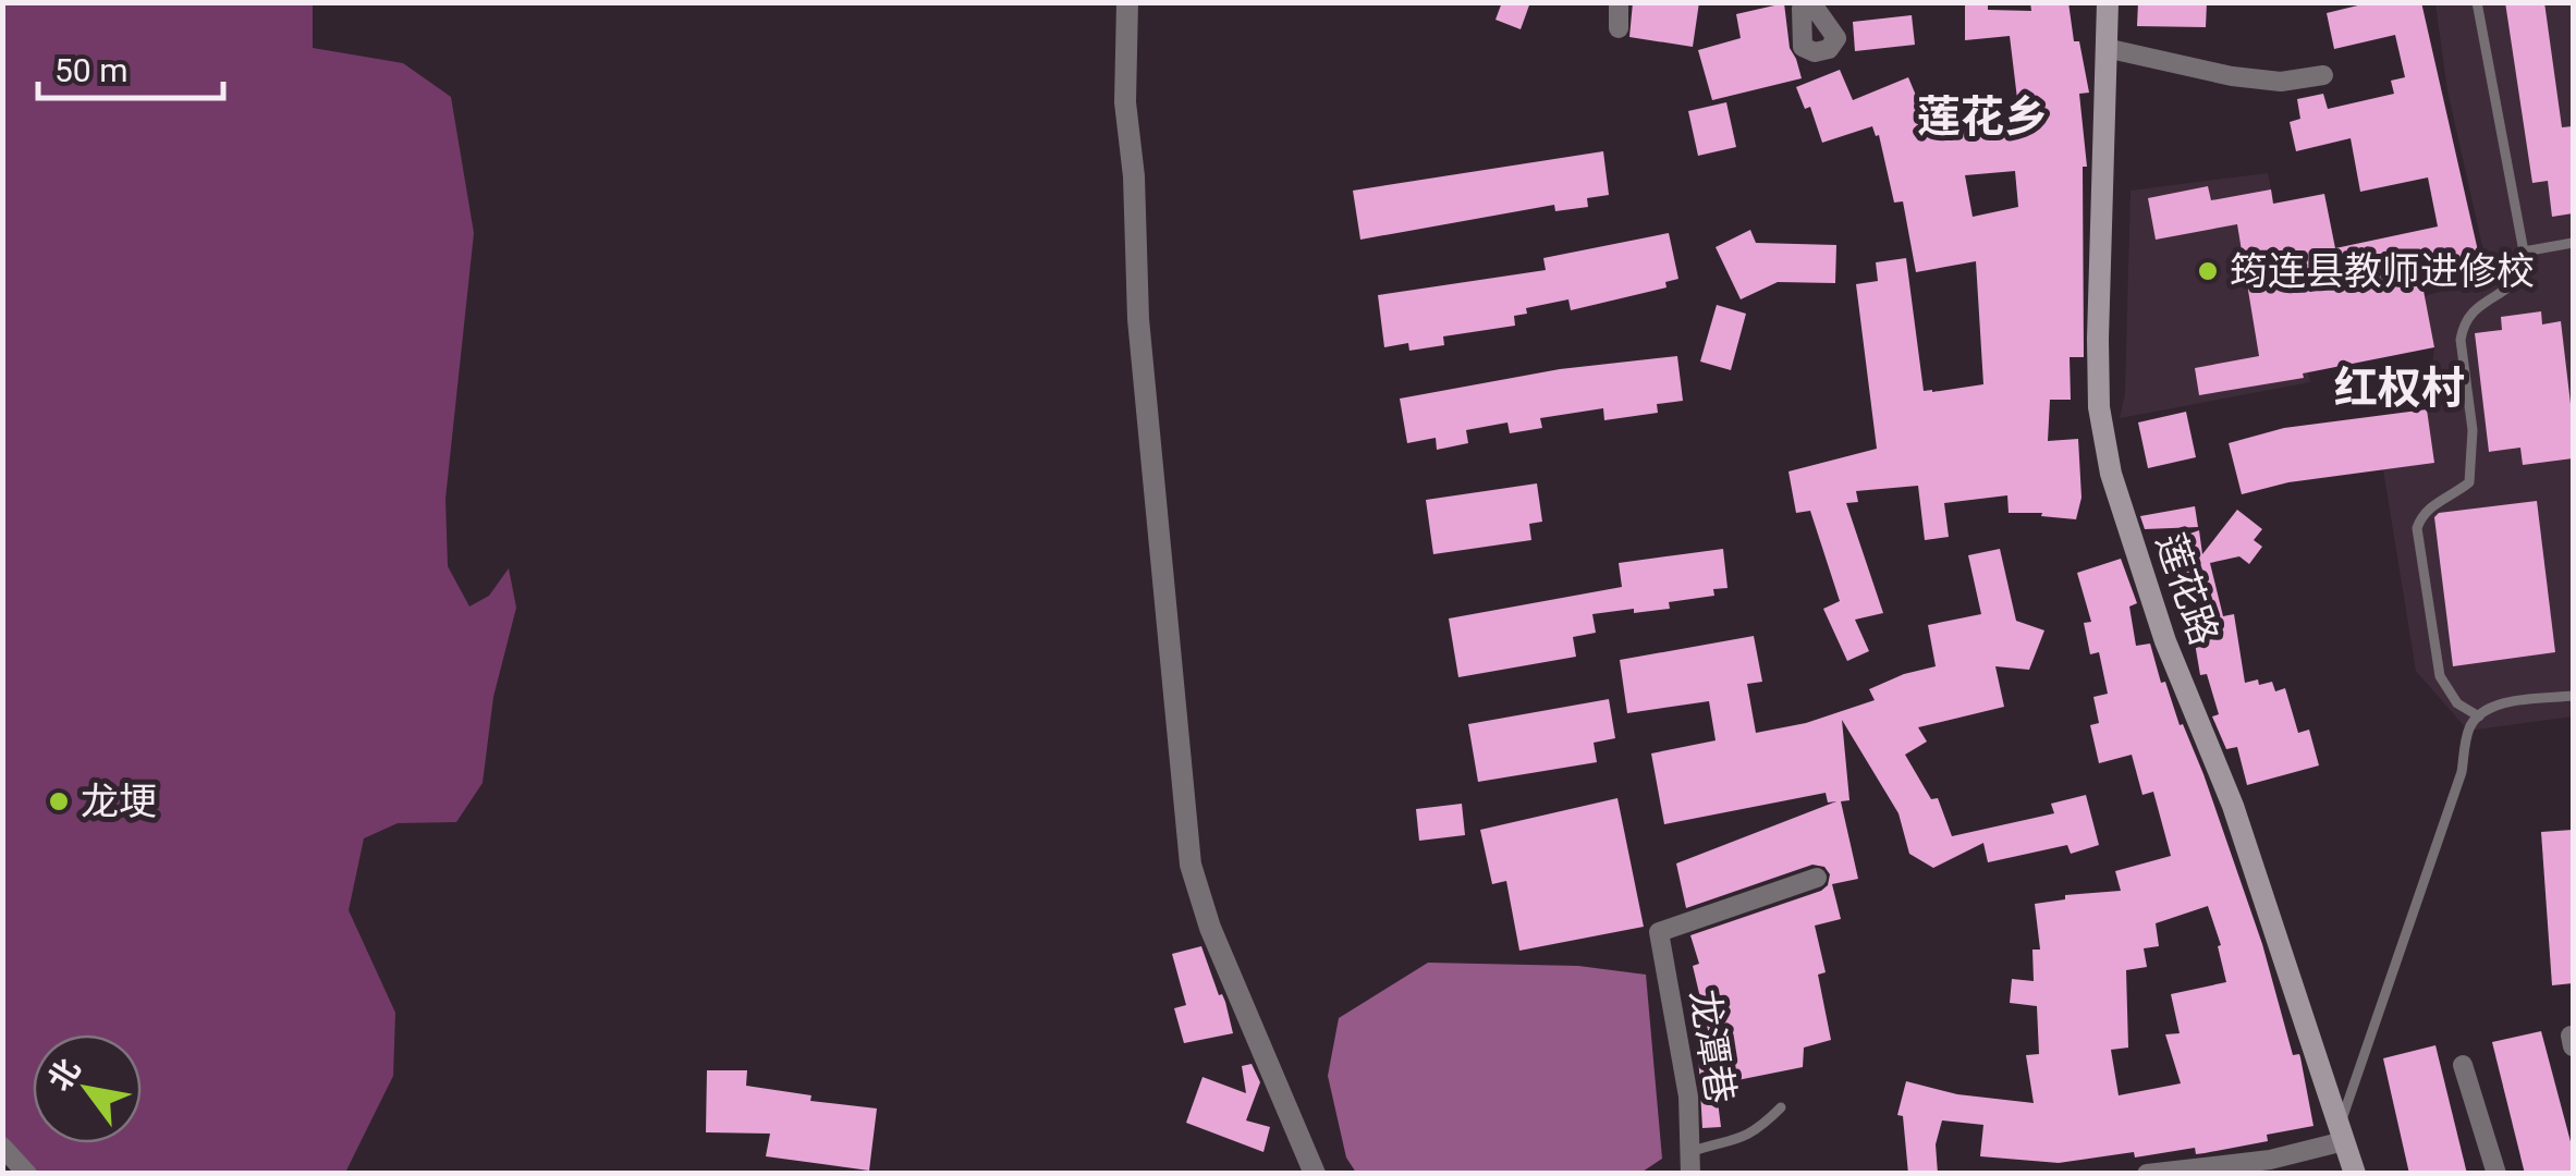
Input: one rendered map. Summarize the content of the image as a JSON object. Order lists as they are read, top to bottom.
{
  "streets": {
    "main road": ["莲花路"],
    "street": ["龙潭巷"]
  },
  "districts": ["莲花乡", "红权村"],
  "places": ["筠连县教师进修校", "龙埂"],
  "scale_bar": "50 m",
  "north": "top left"
}
